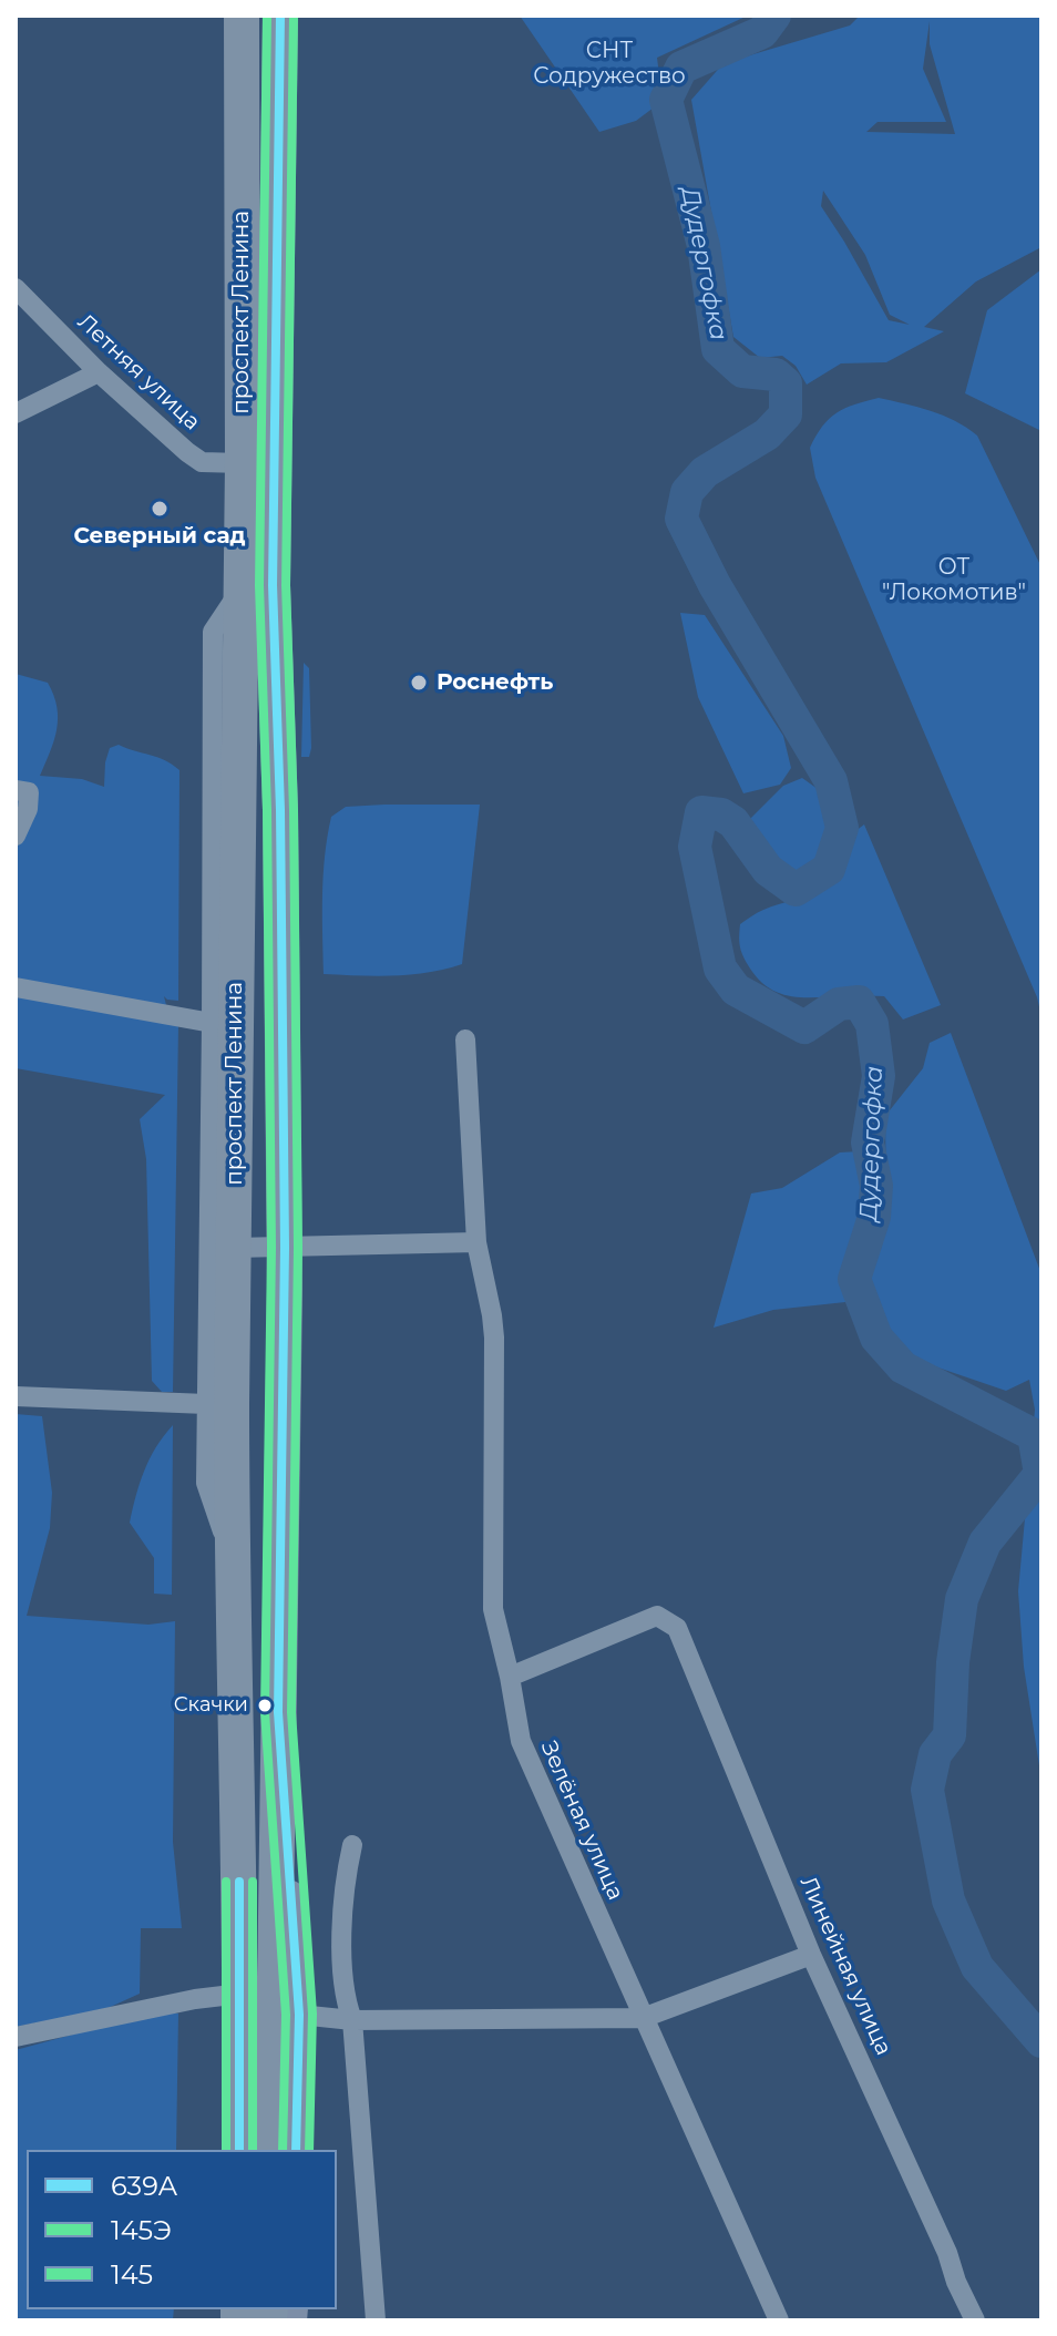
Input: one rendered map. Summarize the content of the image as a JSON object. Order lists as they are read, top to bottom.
{
  "streets": {
    "highway": ["проспект Ленина"],
    "street": ["Летняя улица", "Зелёная улица", "Линейная улица"]
  },
  "crossings": [
    ["проспект Ленина", "Летняя улица"],
    ["Зелёная улица", "Линейная улица"]
  ],
  "water": ["Дудергофка"],
  "parks": ["СНТ Содружество", "ОТ \"Локомотив\""],
  "places": ["Северный сад", "Роснефть", "Скачки"],
  "lines": ["transit line 639А", "transit line 145Э", "transit line 145"],
  "legend": ["639А", "145Э", "145"]
}
